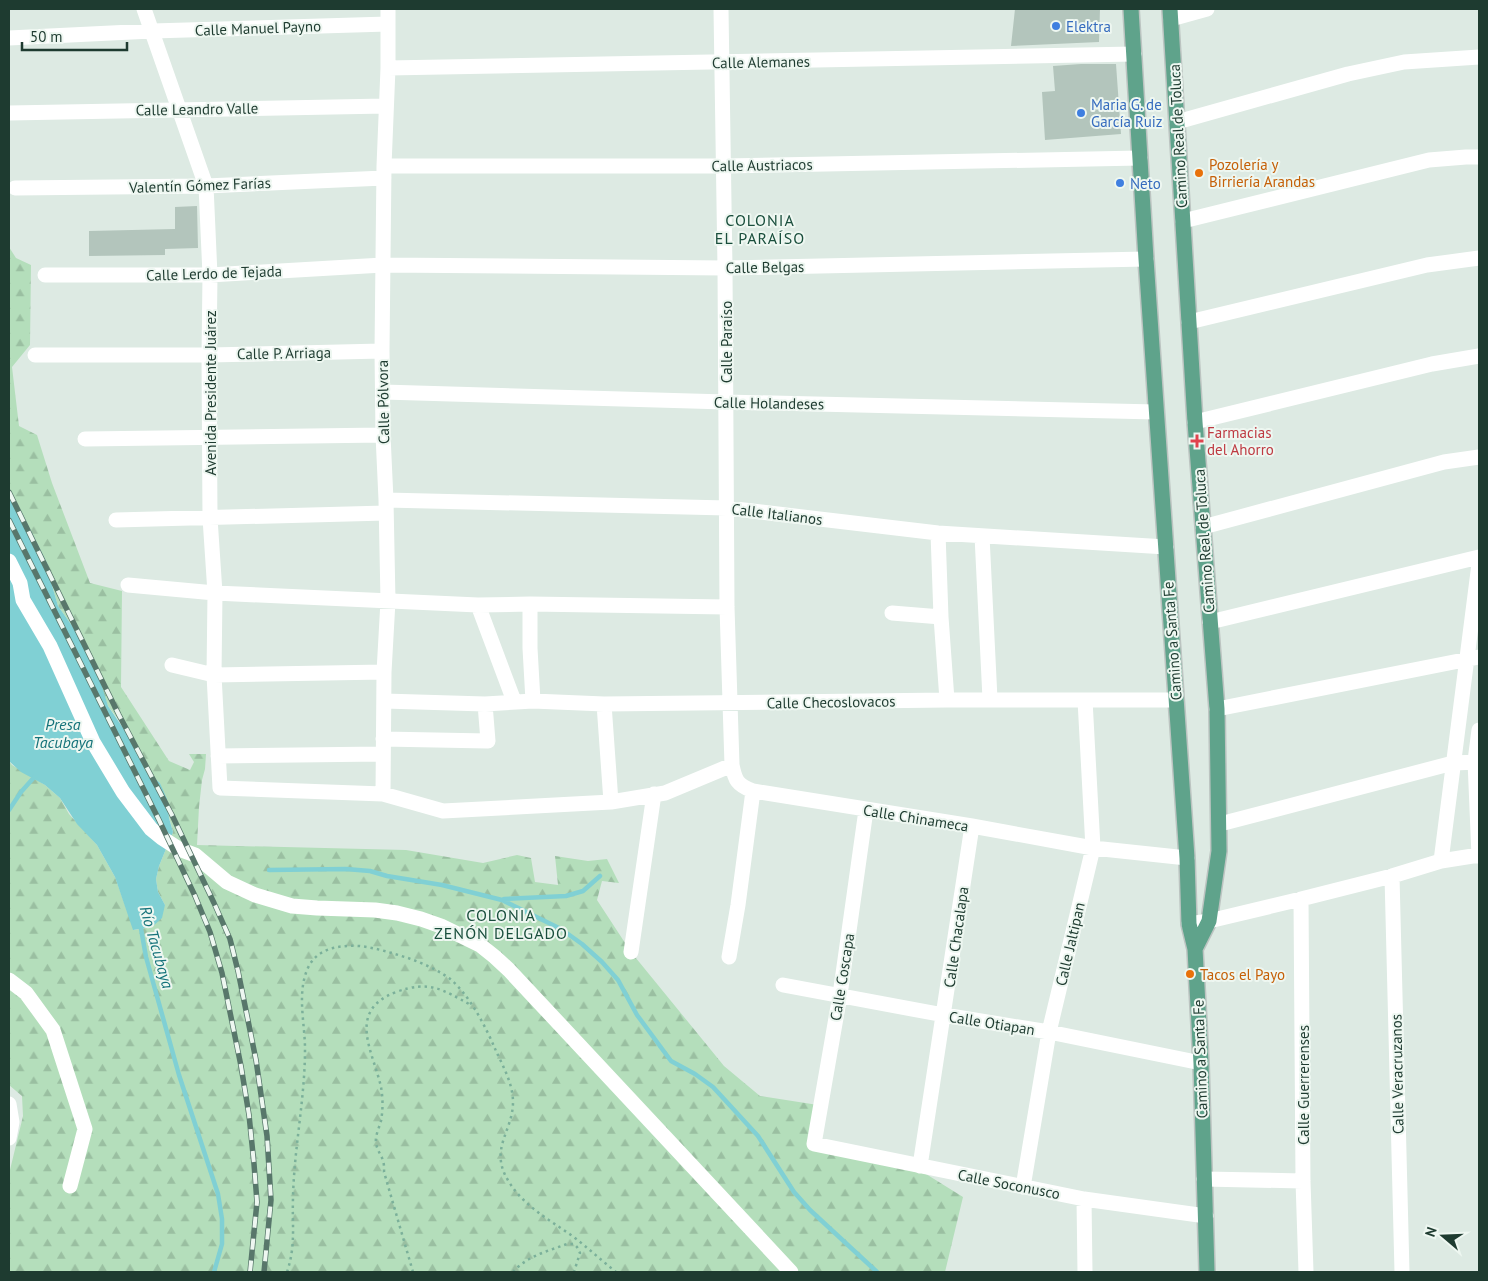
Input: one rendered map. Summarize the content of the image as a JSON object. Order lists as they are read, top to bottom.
{
  "streets": {
    "main road": ["Camino Real de Toluca", "Camino a Santa Fe"],
    "street": [
      "Calle Manuel Payno",
      "Calle Alemanes",
      "Calle Leandro Valle",
      "Calle Austriacos",
      "Valentín Gómez Farías",
      "Calle Belgas",
      "Calle Lerdo de Tejada",
      "Calle Paraíso",
      "Calle P. Arriaga",
      "Avenida Presidente Juárez",
      "Calle Pólvora",
      "Calle Holandeses",
      "Calle Italianos",
      "Calle Checoslovacos",
      "Calle Chinameca",
      "Calle Chacalapa",
      "Calle Jaltipan",
      "Calle Coscapa",
      "Calle Otiapan",
      "Calle Veracruzanos",
      "Calle Guerrerenses",
      "Calle Soconusco"
    ]
  },
  "crossings": [
    ["Calle Manuel Payno", "Avenida Presidente Juárez"],
    ["Calle Manuel Payno", "Calle Pólvora"],
    ["Calle Alemanes", "Calle Paraíso"],
    ["Calle Alemanes", "Calle Pólvora"],
    ["Calle Alemanes", "Camino a Santa Fe"],
    ["Calle Leandro Valle", "Avenida Presidente Juárez"],
    ["Calle Leandro Valle", "Calle Pólvora"],
    ["Camino Real de Toluca", "Camino a Santa Fe"],
    ["Calle Austriacos", "Valentín Gómez Farías"],
    ["Calle Austriacos", "Calle Paraíso"],
    ["Calle Austriacos", "Calle Pólvora"],
    ["Calle Austriacos", "Camino a Santa Fe"],
    ["Valentín Gómez Farías", "Avenida Presidente Juárez"],
    ["Valentín Gómez Farías", "Calle Pólvora"],
    ["Calle Belgas", "Calle Lerdo de Tejada"],
    ["Calle Belgas", "Calle Paraíso"],
    ["Calle Belgas", "Calle Pólvora"],
    ["Calle Belgas", "Camino a Santa Fe"],
    ["Calle Lerdo de Tejada", "Avenida Presidente Juárez"],
    ["Calle Lerdo de Tejada", "Calle Pólvora"],
    ["Calle Paraíso", "Calle Holandeses"],
    ["Calle Paraíso", "Calle Italianos"],
    ["Calle Paraíso", "Calle Checoslovacos"],
    ["Calle P. Arriaga", "Avenida Presidente Juárez"],
    ["Calle P. Arriaga", "Calle Pólvora"],
    ["Avenida Presidente Juárez", "Calle Pólvora"],
    ["Avenida Presidente Juárez", "Calle Italianos"],
    ["Calle Pólvora", "Calle Holandeses"],
    ["Calle Pólvora", "Calle Italianos"],
    ["Calle Pólvora", "Calle Checoslovacos"],
    ["Calle Holandeses", "Camino a Santa Fe"],
    ["Calle Italianos", "Camino a Santa Fe"],
    ["Camino a Santa Fe", "Calle Checoslovacos"],
    ["Camino a Santa Fe", "Calle Chinameca"],
    ["Camino a Santa Fe", "Calle Otiapan"],
    ["Camino a Santa Fe", "Calle Soconusco"],
    ["Calle Checoslovacos", "Calle Jaltipan"],
    ["Calle Chinameca", "Calle Chacalapa"],
    ["Calle Chinameca", "Calle Jaltipan"],
    ["Calle Chinameca", "Calle Coscapa"],
    ["Calle Chacalapa", "Calle Otiapan"],
    ["Calle Chacalapa", "Calle Soconusco"],
    ["Calle Jaltipan", "Calle Otiapan"],
    ["Calle Jaltipan", "Calle Soconusco"],
    ["Calle Coscapa", "Calle Otiapan"],
    ["Calle Coscapa", "Calle Soconusco"]
  ],
  "districts": ["COLONIA EL PARAÍSO", "COLONIA ZENÓN DELGADO"],
  "water": ["Presa Tacubaya", "Río Tacubaya"],
  "places": {
    "other": [
      "Elektra",
      "Maria G. de García Ruiz",
      "Pozolería y Birriería Arandas",
      "Neto",
      "Tacos el Payo"
    ],
    "health": ["Farmacias del Ahorro"]
  },
  "scale_bar": "50 m",
  "north": "left"
}
